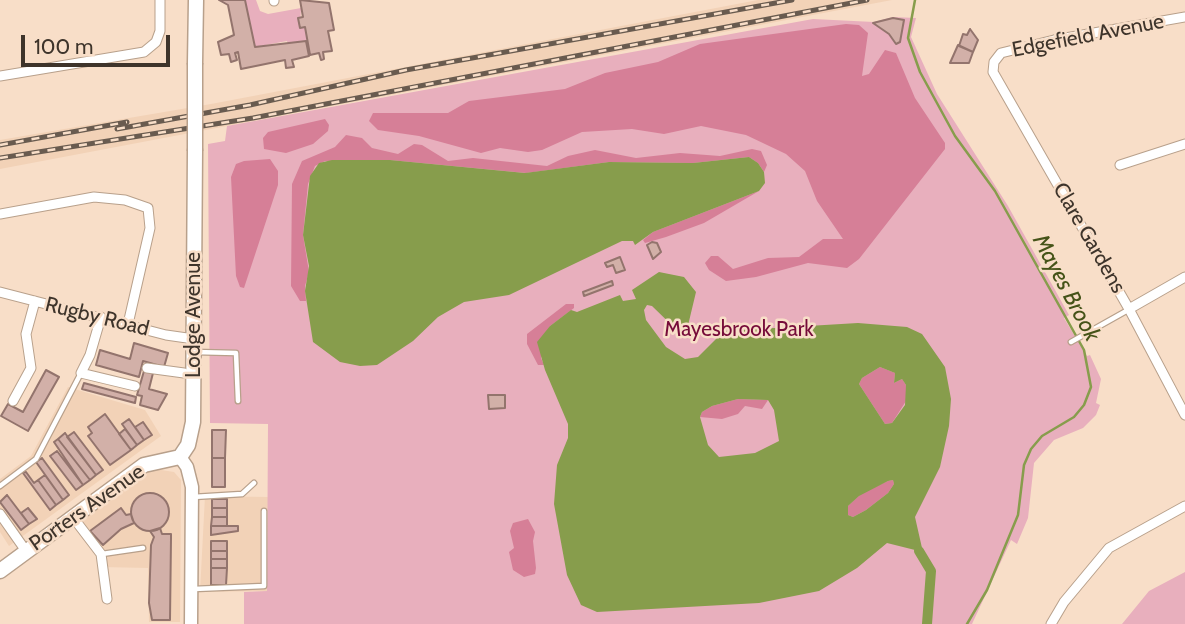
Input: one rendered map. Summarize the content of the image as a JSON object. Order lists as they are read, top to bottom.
{
  "streets": {
    "main road": ["Lodge Avenue", "Porters Avenue"],
    "street": ["Edgefield Avenue", "Clare Gardens", "Rugby Road"]
  },
  "crossings": [
    ["Edgefield Avenue", "Clare Gardens"],
    ["Lodge Avenue", "Rugby Road"],
    ["Lodge Avenue", "Porters Avenue"]
  ],
  "water": ["Mayes Brook"],
  "parks": ["Mayesbrook Park"],
  "scale_bar": "100 m"
}
